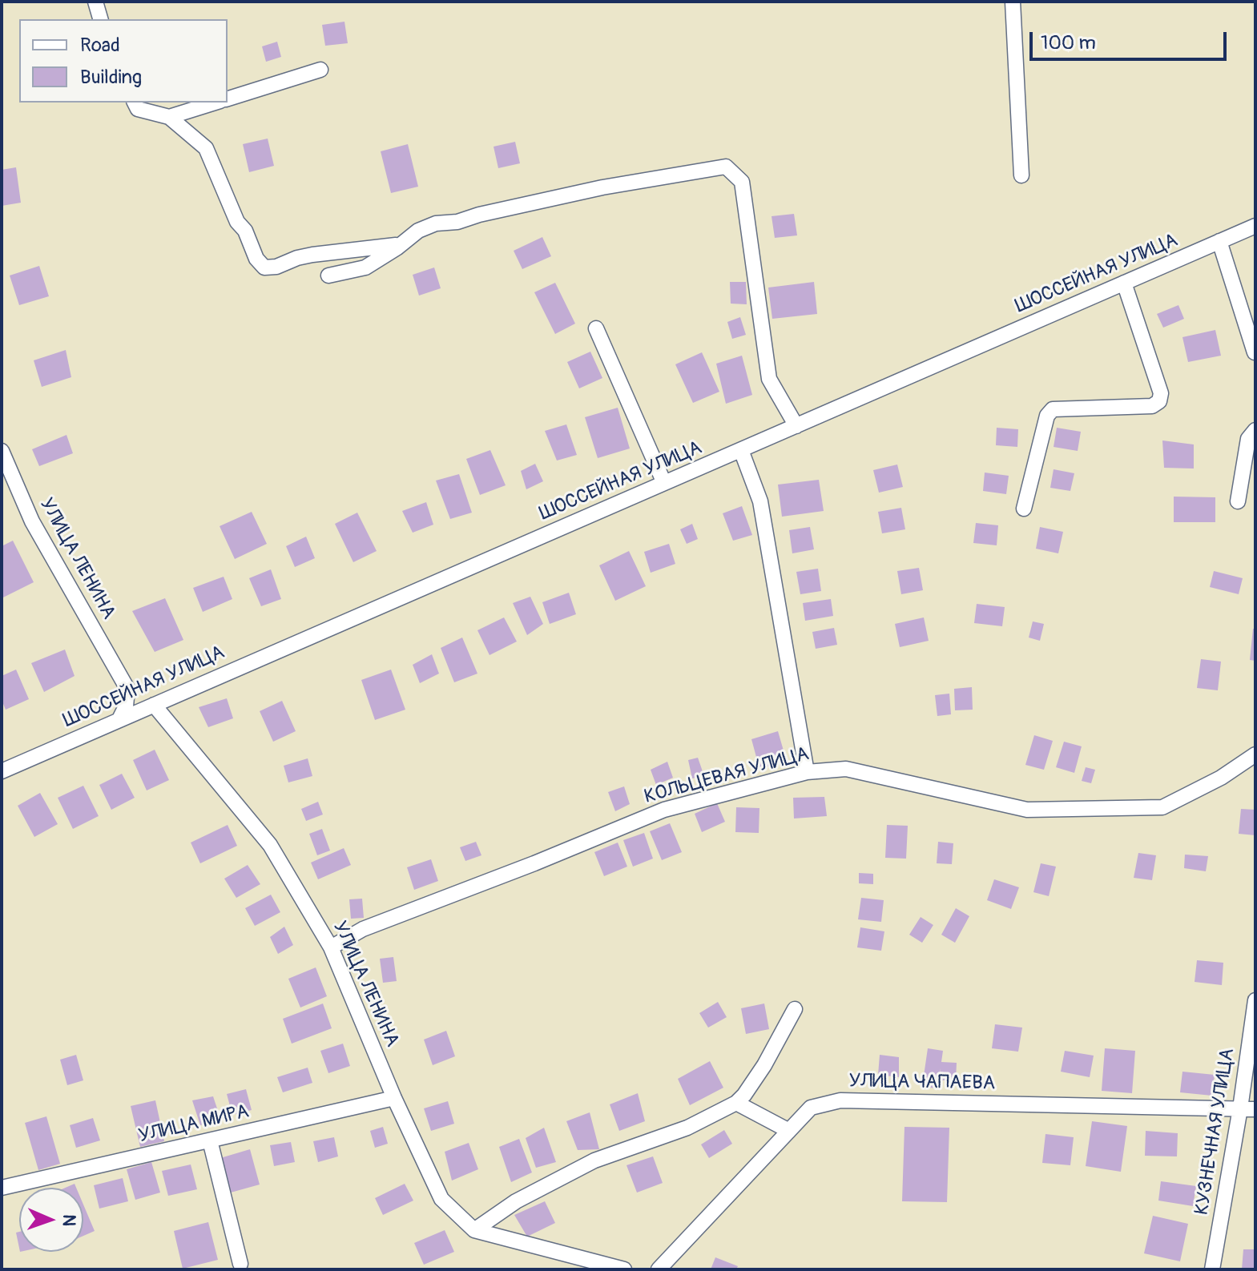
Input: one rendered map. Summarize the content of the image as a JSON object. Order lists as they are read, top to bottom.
{
  "streets": {
    "street": [
      "ШОССЕЙНАЯ УЛИЦА",
      "УЛИЦА ЛЕНИНА",
      "КОЛЬЦЕВАЯ УЛИЦА",
      "УЛИЦА ЧАПАЕВА",
      "УЛИЦА МИРА",
      "КУЗНЕЧНАЯ УЛИЦА"
    ]
  },
  "crossings": [
    ["ШОССЕЙНАЯ УЛИЦА", "УЛИЦА ЛЕНИНА"],
    ["УЛИЦА ЛЕНИНА", "КОЛЬЦЕВАЯ УЛИЦА"],
    ["УЛИЦА ЛЕНИНА", "УЛИЦА МИРА"],
    ["УЛИЦА ЧАПАЕВА", "КУЗНЕЧНАЯ УЛИЦА"]
  ],
  "legend": ["Road", "Building"],
  "scale_bar": "100 m",
  "north": "right"
}
